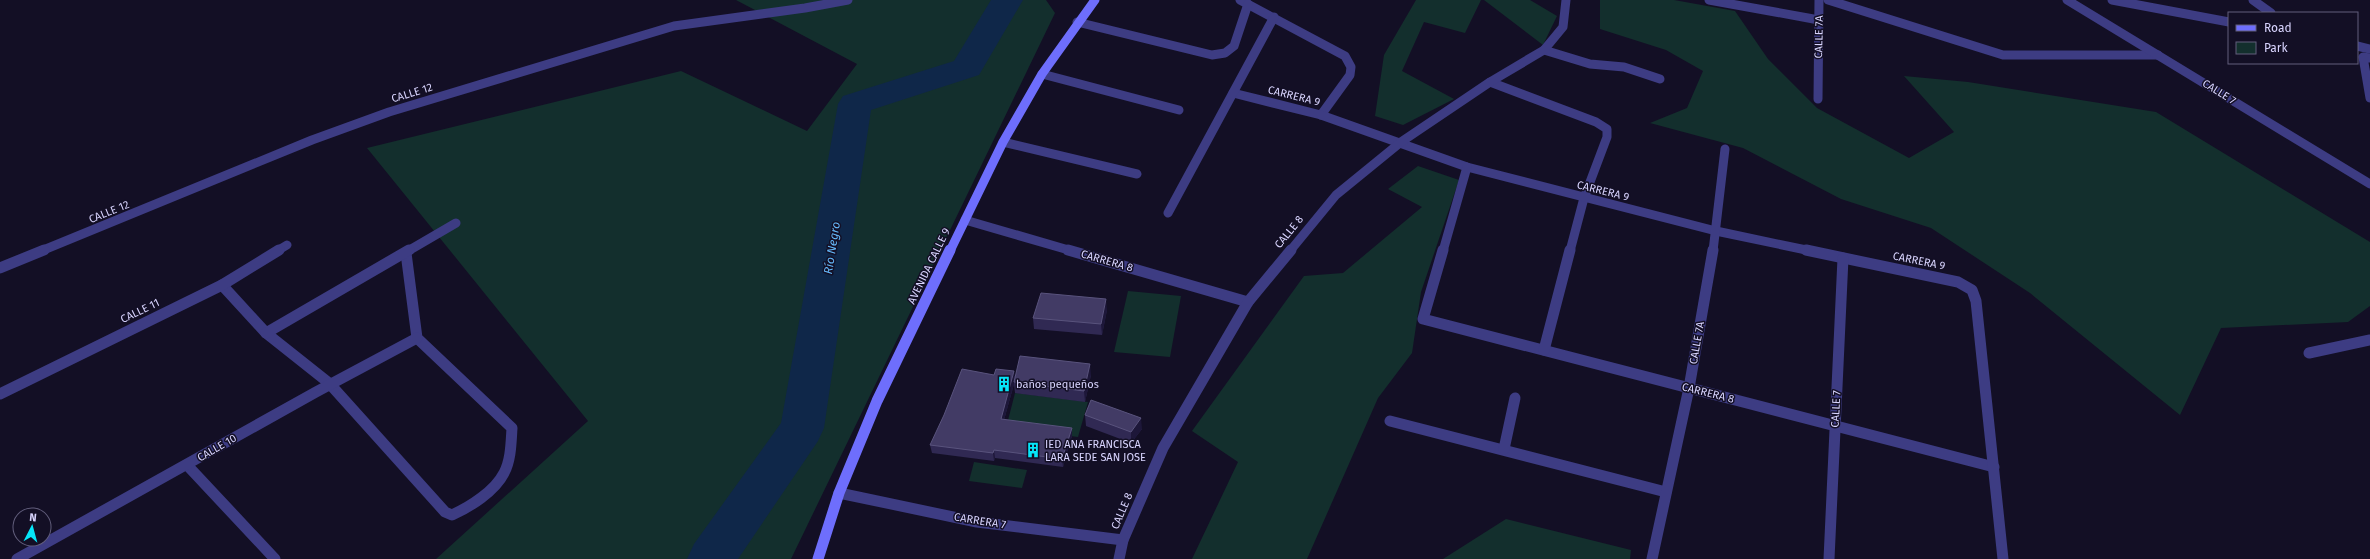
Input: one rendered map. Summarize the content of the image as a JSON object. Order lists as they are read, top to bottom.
{
  "streets": {
    "street": [
      "CALLE 7A",
      "CALLE 7",
      "CALLE 12",
      "CARRERA 9",
      "CALLE 8",
      "CARRERA 8",
      "AVENIDA CALLE 9",
      "CALLE 11",
      "CALLE 10",
      "CARRERA 7"
    ]
  },
  "crossings": [
    ["CALLE 7A", "CARRERA 9"],
    ["CALLE 7A", "CARRERA 8"],
    ["CALLE 7", "CARRERA 9"],
    ["CALLE 7", "CARRERA 8"],
    ["CARRERA 9", "CALLE 8"],
    ["CARRERA 9", "CARRERA 8"],
    ["CALLE 8", "CARRERA 8"],
    ["CALLE 8", "CARRERA 7"],
    ["CARRERA 8", "AVENIDA CALLE 9"],
    ["AVENIDA CALLE 9", "CARRERA 7"]
  ],
  "water": ["Río Negro"],
  "places": {
    "building": ["baños pequeños", "IED ANA FRANCISCA LARA SEDE SAN JOSE"]
  },
  "legend": ["Road", "Park"],
  "north": "top"
}
